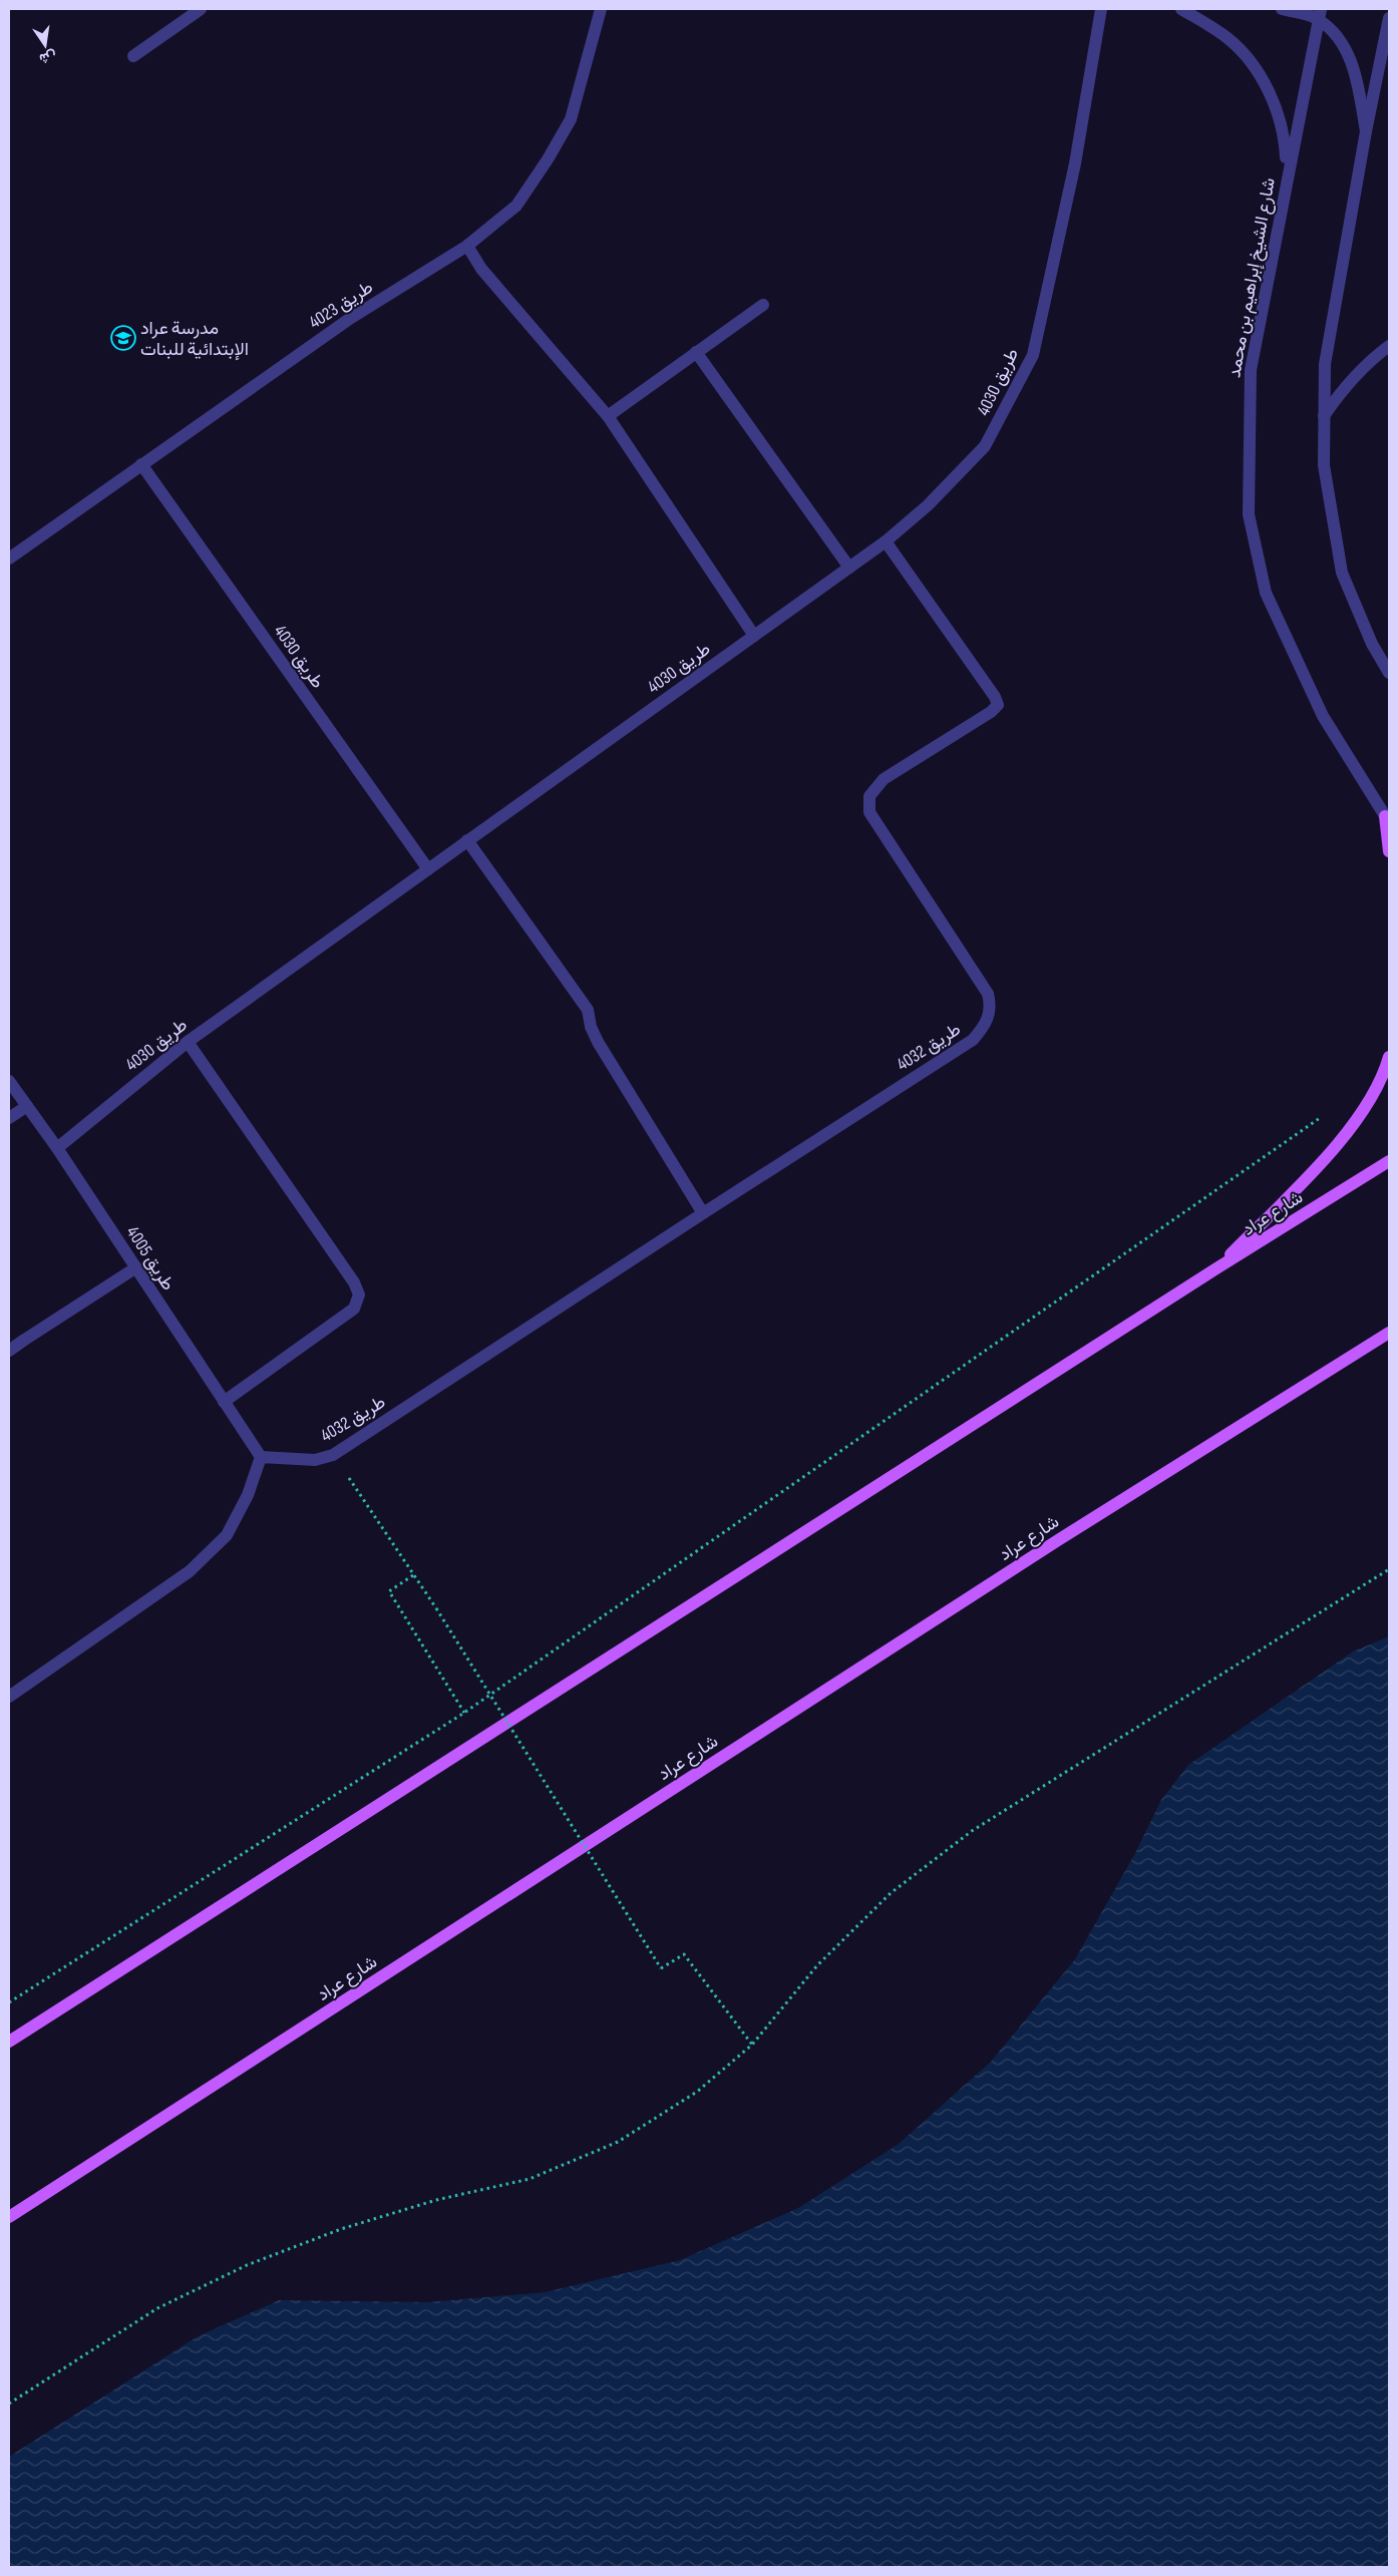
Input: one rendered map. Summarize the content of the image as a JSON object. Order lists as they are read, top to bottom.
{
  "streets": {
    "main road": ["شارع عراد"],
    "street": [
      "شارع الشيخ إبراهيم بن محمد",
      "طريق 4023",
      "طريق 4030",
      "طريق 4032",
      "طريق 4005"
    ]
  },
  "crossings": [
    ["طريق 4023", "طريق 4030"],
    ["طريق 4030", "طريق 4032"],
    ["طريق 4030", "طريق 4005"],
    ["طريق 4032", "طريق 4005"]
  ],
  "places": {
    "school or university": ["مدرسة عراد الإبتدائية للبنات"]
  },
  "north": "bottom"
}
